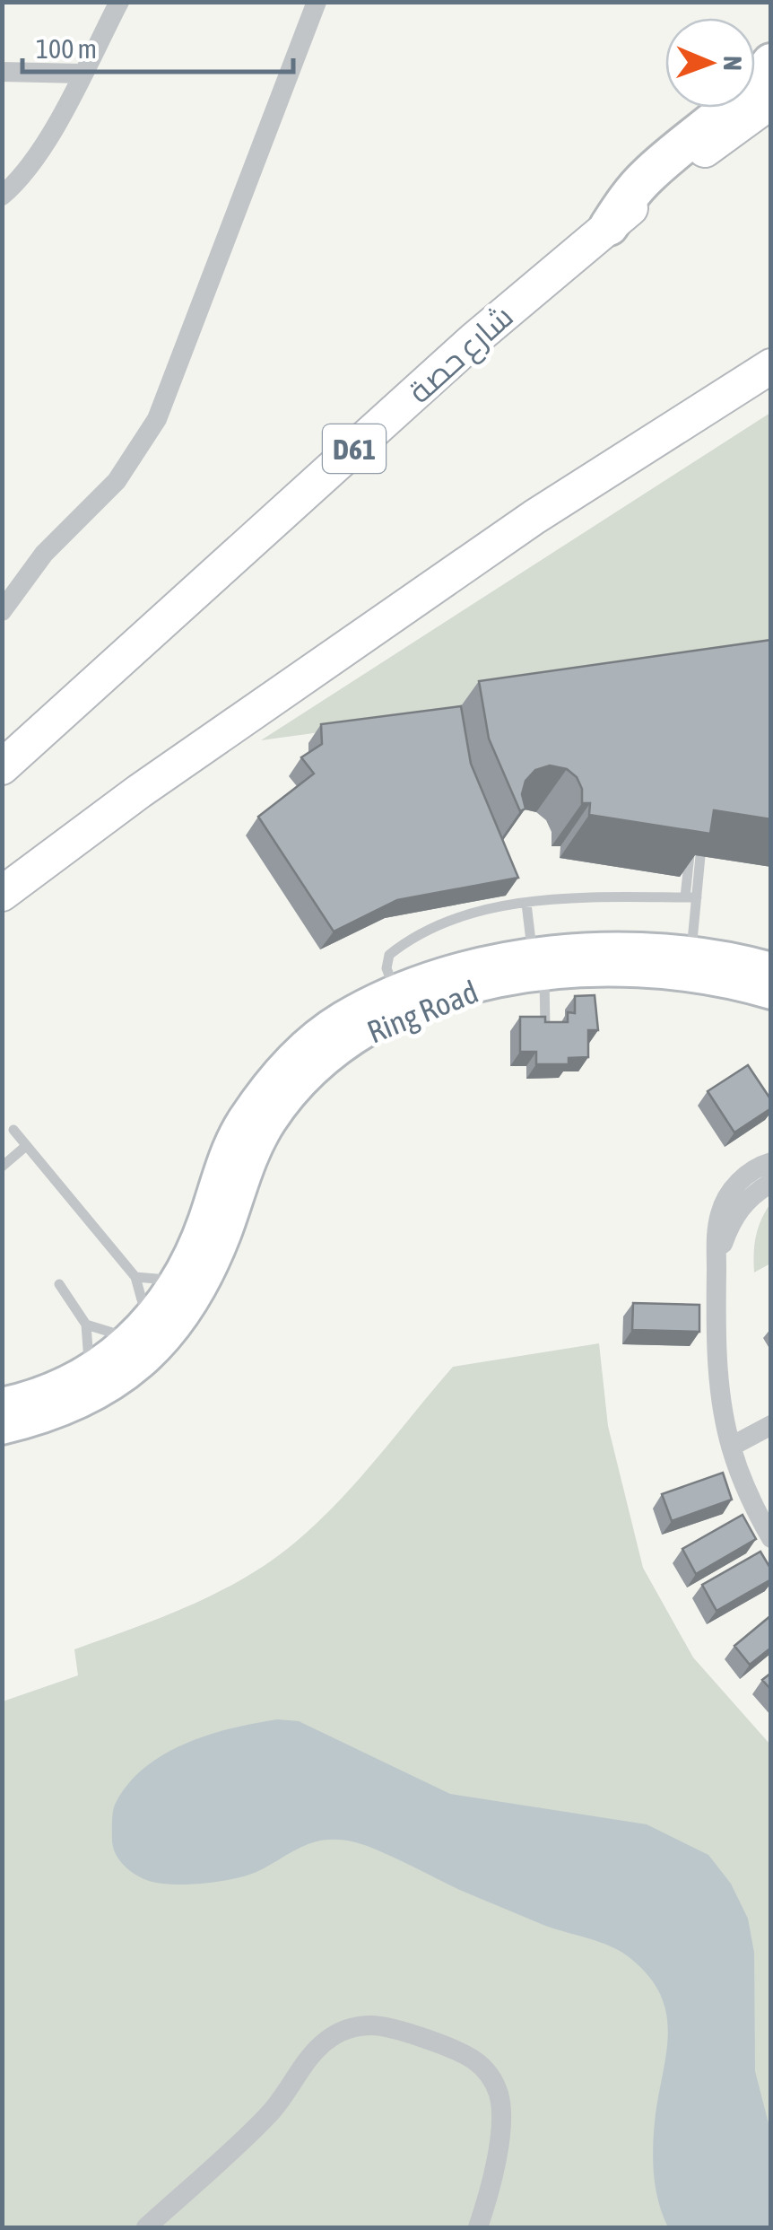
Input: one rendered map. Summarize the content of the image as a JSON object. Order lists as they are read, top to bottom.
{
  "streets": {
    "main road": ["شارع حصة", "D61"],
    "street": ["Ring Road"]
  },
  "scale_bar": "100 m",
  "north": "right"
}
